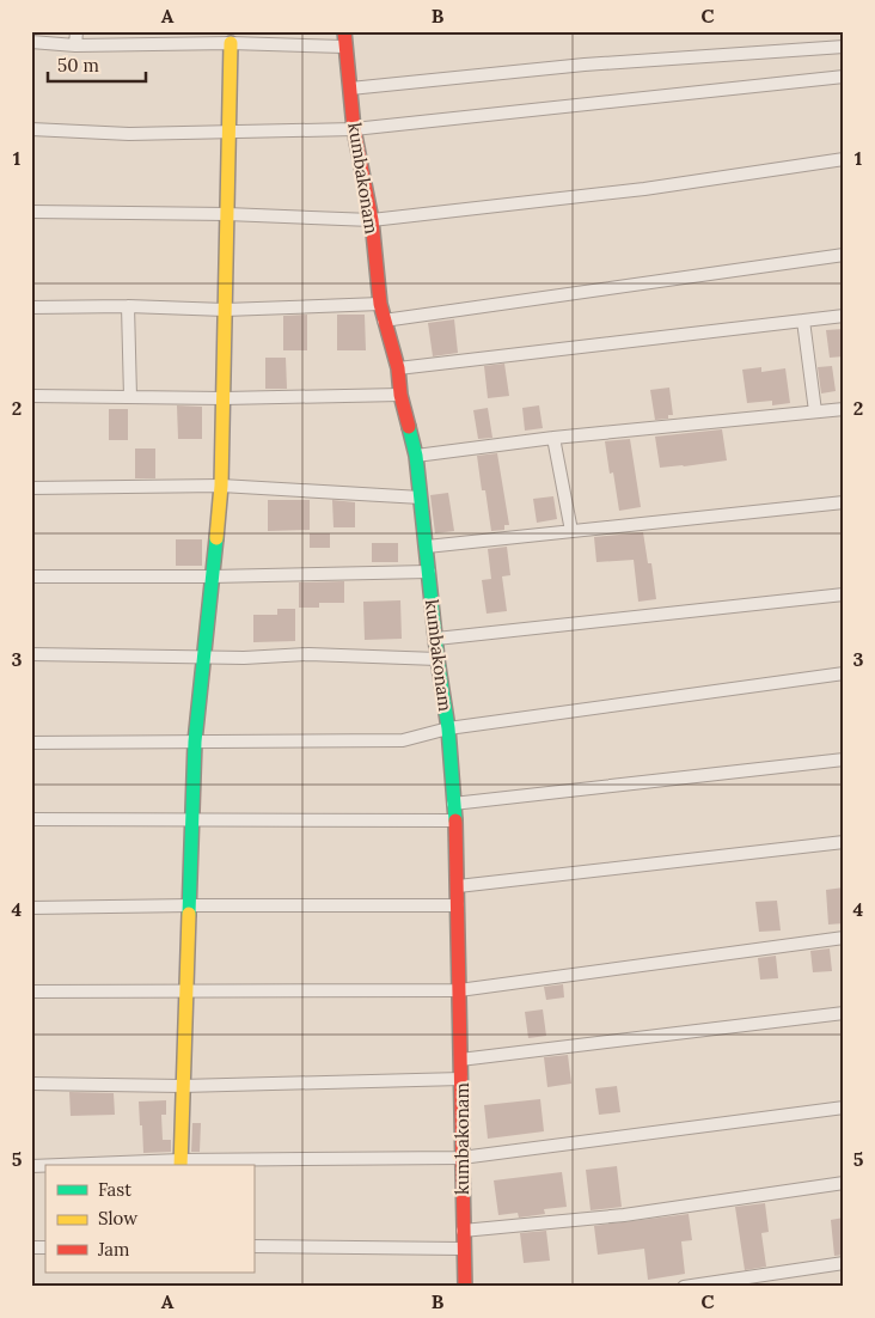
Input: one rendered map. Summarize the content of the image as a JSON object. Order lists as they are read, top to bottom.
{
  "streets": {
    "street": ["kumbakonam"]
  },
  "legend": ["Fast", "Slow", "Jam"],
  "scale_bar": "50 m",
  "grid": {
    "columns": ["A", "B", "C"],
    "rows": [
      "1",
      "2",
      "3",
      "4",
      "5"
    ]
  }
}
